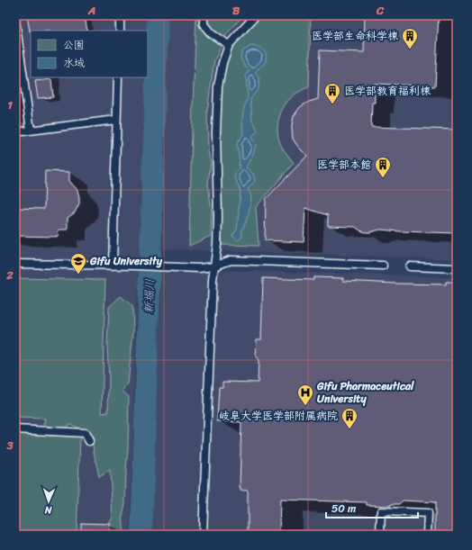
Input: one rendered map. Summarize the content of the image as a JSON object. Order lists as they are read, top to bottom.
{
  "water": ["新堀川"],
  "places": {
    "building": [
      "医学部生命科学棟",
      "医学部教育福利棟",
      "医学部本館",
      "岐阜大学医学部附属病院"
    ],
    "school or university": ["Gifu University"],
    "hospital": ["Gifu Pharmaceutical University"]
  },
  "legend": ["公園", "水域"],
  "scale_bar": "50 m",
  "north": "bottom",
  "grid": {
    "columns": ["A", "B", "C"],
    "rows": ["1", "2", "3"]
  }
}
